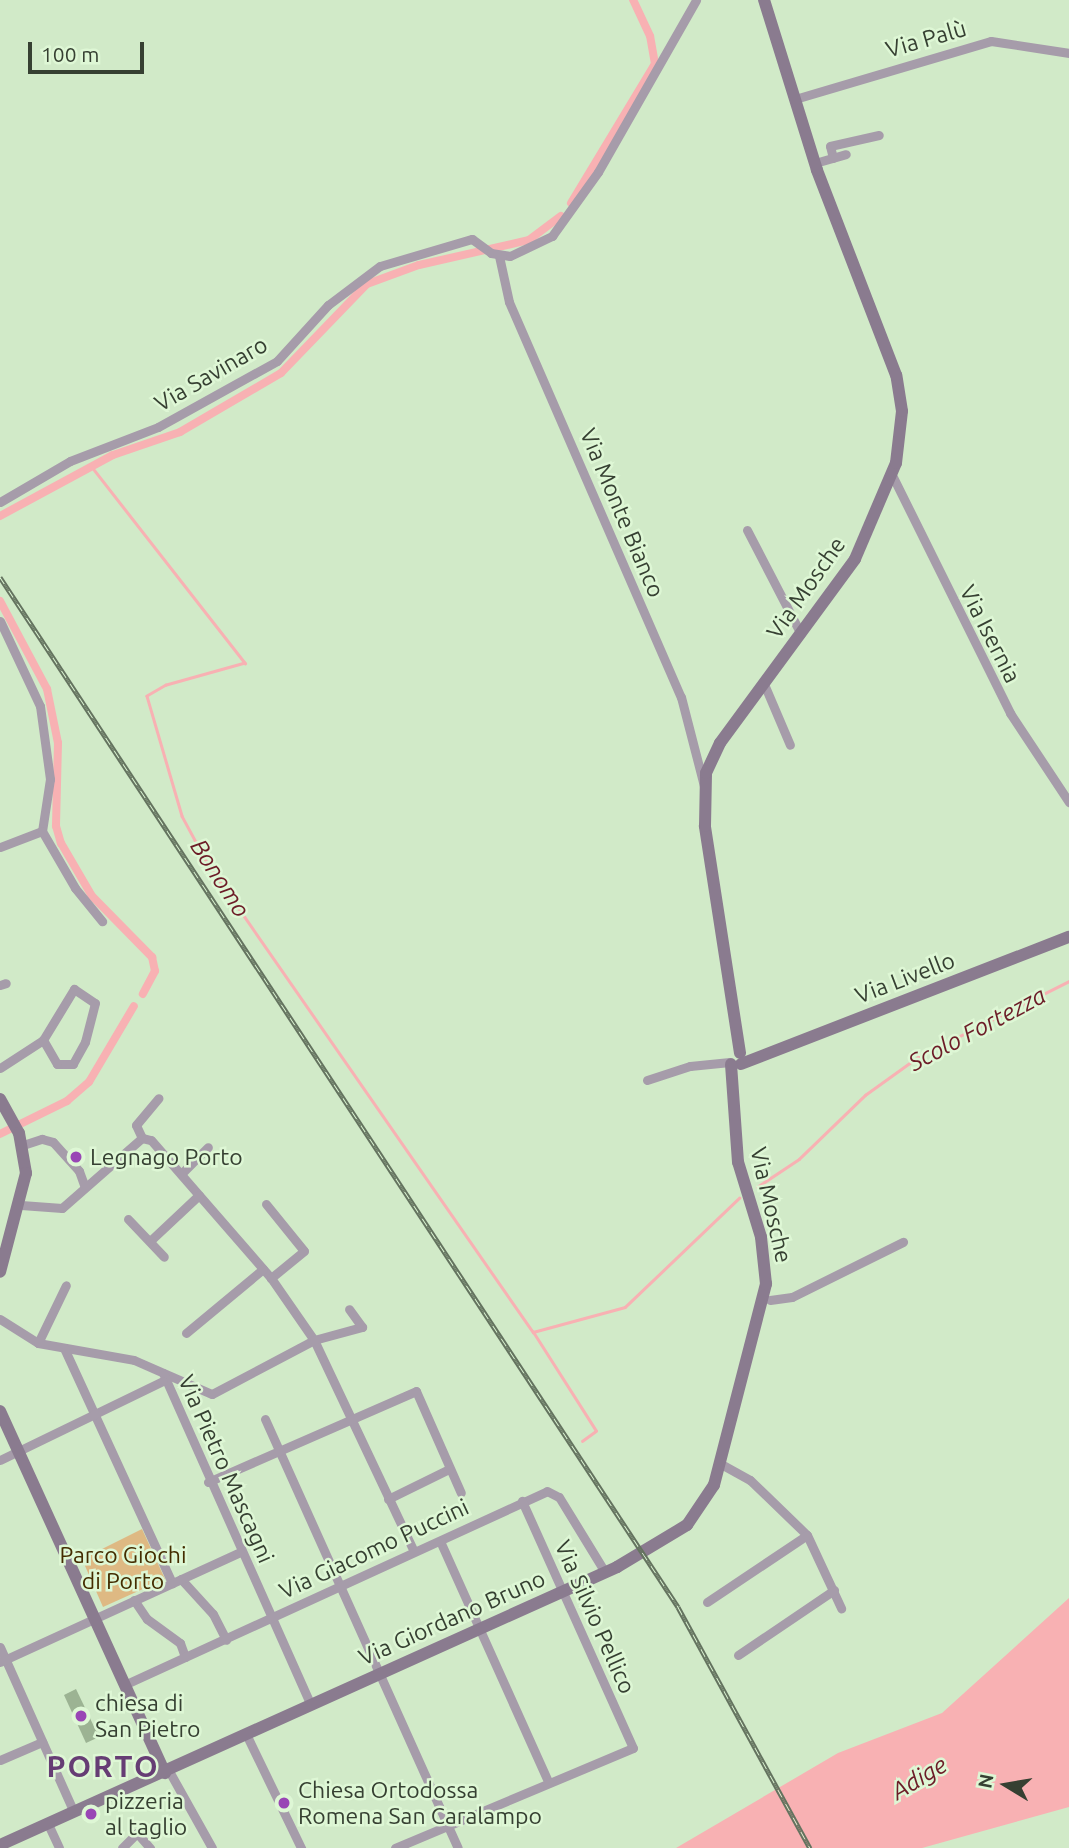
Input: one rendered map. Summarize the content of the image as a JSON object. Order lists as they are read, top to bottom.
{
  "streets": {
    "main road": ["Via Mosche", "Via Livello", "Via Giordano Bruno"],
    "street": [
      "Via Palù",
      "Via Savinaro",
      "Via Monte Bianco",
      "Via Isernia",
      "Via Pietro Mascagni",
      "Via Giacomo Puccini",
      "Via Silvio Pellico"
    ]
  },
  "crossings": [
    ["Via Palù", "Via Mosche"],
    ["Via Savinaro", "Via Monte Bianco"],
    ["Via Monte Bianco", "Via Mosche"],
    ["Via Mosche", "Via Isernia"],
    ["Via Mosche", "Via Livello"],
    ["Via Mosche", "Via Giordano Bruno"],
    ["Via Pietro Mascagni", "Via Giacomo Puccini"],
    ["Via Pietro Mascagni", "Via Giordano Bruno"],
    ["Via Giacomo Puccini", "Via Silvio Pellico"],
    ["Via Giacomo Puccini", "Via Giordano Bruno"],
    ["Via Silvio Pellico", "Via Giordano Bruno"]
  ],
  "districts": ["PORTO"],
  "water": ["Bonomo", "Scolo Fortezza", "Adige"],
  "parks": ["Parco Giochi di Porto"],
  "places": [
    "Legnago Porto",
    "chiesa di San Pietro",
    "Chiesa Ortodossa Romena San Caralampo",
    "pizzeria al taglio"
  ],
  "scale_bar": "100 m",
  "north": "left"
}
